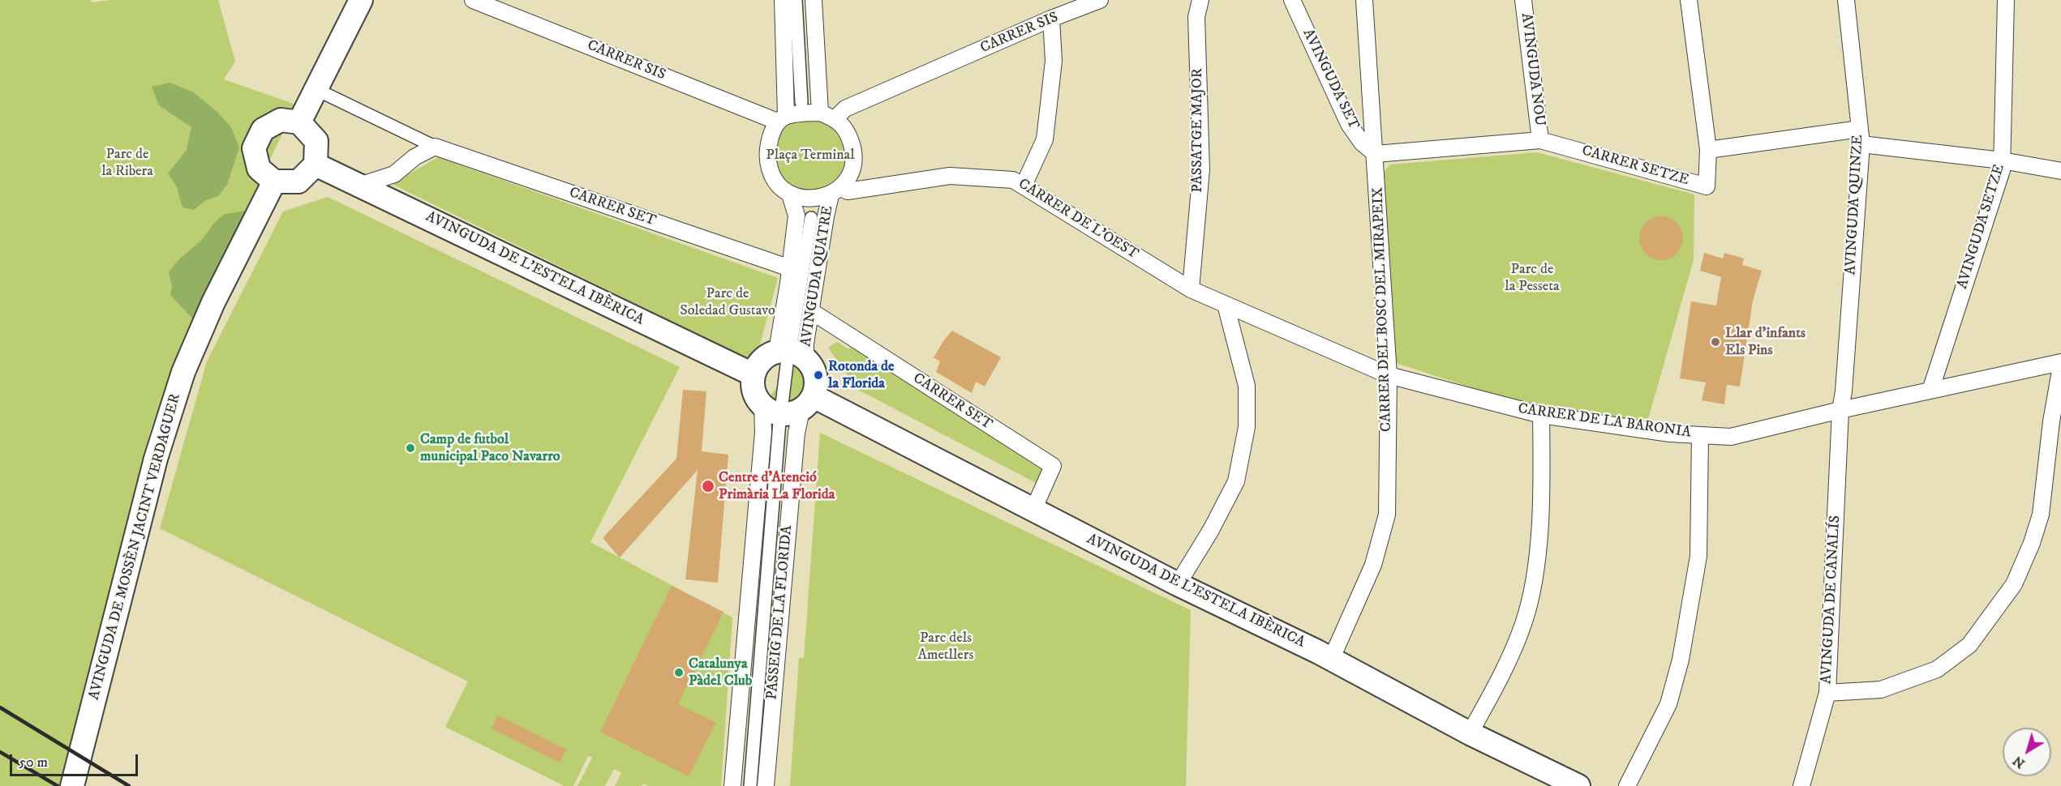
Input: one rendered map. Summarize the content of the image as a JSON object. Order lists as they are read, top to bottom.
{
  "streets": {
    "main road": ["AVINGUDA DE L'ESTELA IBÈRICA", "AVINGUDA DE MOSSÈN JACINT VERDAGUER"],
    "street": [
      "CARRER SIS",
      "AVINGUDA NOU",
      "AVINGUDA SET",
      "PASSATGE MAJOR",
      "CARRER SETZE",
      "AVINGUDA QUINZE",
      "CARRER SET",
      "CARRER DE L'OEST",
      "AVINGUDA SETZE",
      "AVINGUDA QUATRE",
      "CARRER DEL BOSC DEL MIRAPEIX",
      "CARRER DE LA BARONIA",
      "AVINGUDA DE CANALÍS",
      "PASSEIG DE LA FLORIDA"
    ]
  },
  "crossings": [
    ["CARRER SIS", "CARRER DE L'OEST"],
    ["CARRER SIS", "AVINGUDA QUATRE"],
    ["AVINGUDA NOU", "CARRER SETZE"],
    ["AVINGUDA SET", "CARRER SETZE"],
    ["AVINGUDA SET", "CARRER DEL BOSC DEL MIRAPEIX"],
    ["PASSATGE MAJOR", "CARRER DE L'OEST"],
    ["PASSATGE MAJOR", "CARRER DE LA BARONIA"],
    ["CARRER SETZE", "CARRER DEL BOSC DEL MIRAPEIX"],
    ["AVINGUDA QUINZE", "CARRER DE LA BARONIA"],
    ["AVINGUDA QUINZE", "AVINGUDA DE CANALÍS"],
    ["CARRER SET", "AVINGUDA DE L'ESTELA IBÈRICA"],
    ["CARRER SET", "AVINGUDA QUATRE"],
    ["CARRER DE L'OEST", "AVINGUDA QUATRE"],
    ["CARRER DE L'OEST", "CARRER DE LA BARONIA"],
    ["AVINGUDA SETZE", "CARRER DE LA BARONIA"],
    ["AVINGUDA DE L'ESTELA IBÈRICA", "CARRER DEL BOSC DEL MIRAPEIX"],
    ["AVINGUDA DE L'ESTELA IBÈRICA", "AVINGUDA DE MOSSÈN JACINT VERDAGUER"],
    ["AVINGUDA DE L'ESTELA IBÈRICA", "PASSEIG DE LA FLORIDA"],
    ["CARRER DEL BOSC DEL MIRAPEIX", "CARRER DE LA BARONIA"],
    ["CARRER DE LA BARONIA", "AVINGUDA DE CANALÍS"]
  ],
  "parks": [
    "Parc de la Ribera",
    "Plaça Terminal",
    "Parc de la Pesseta",
    "Parc de Soledad Gustavo",
    "Parc dels Ametllers"
  ],
  "places": [
    "Llar d'infants Els Pins",
    "Rotonda de la Florida",
    "Camp de futbol municipal Paco Navarro",
    "Centre d'Atenció Primària La Florida",
    "Catalunya Pàdel Club"
  ],
  "scale_bar": "50 m",
  "north": "bottom left"
}
